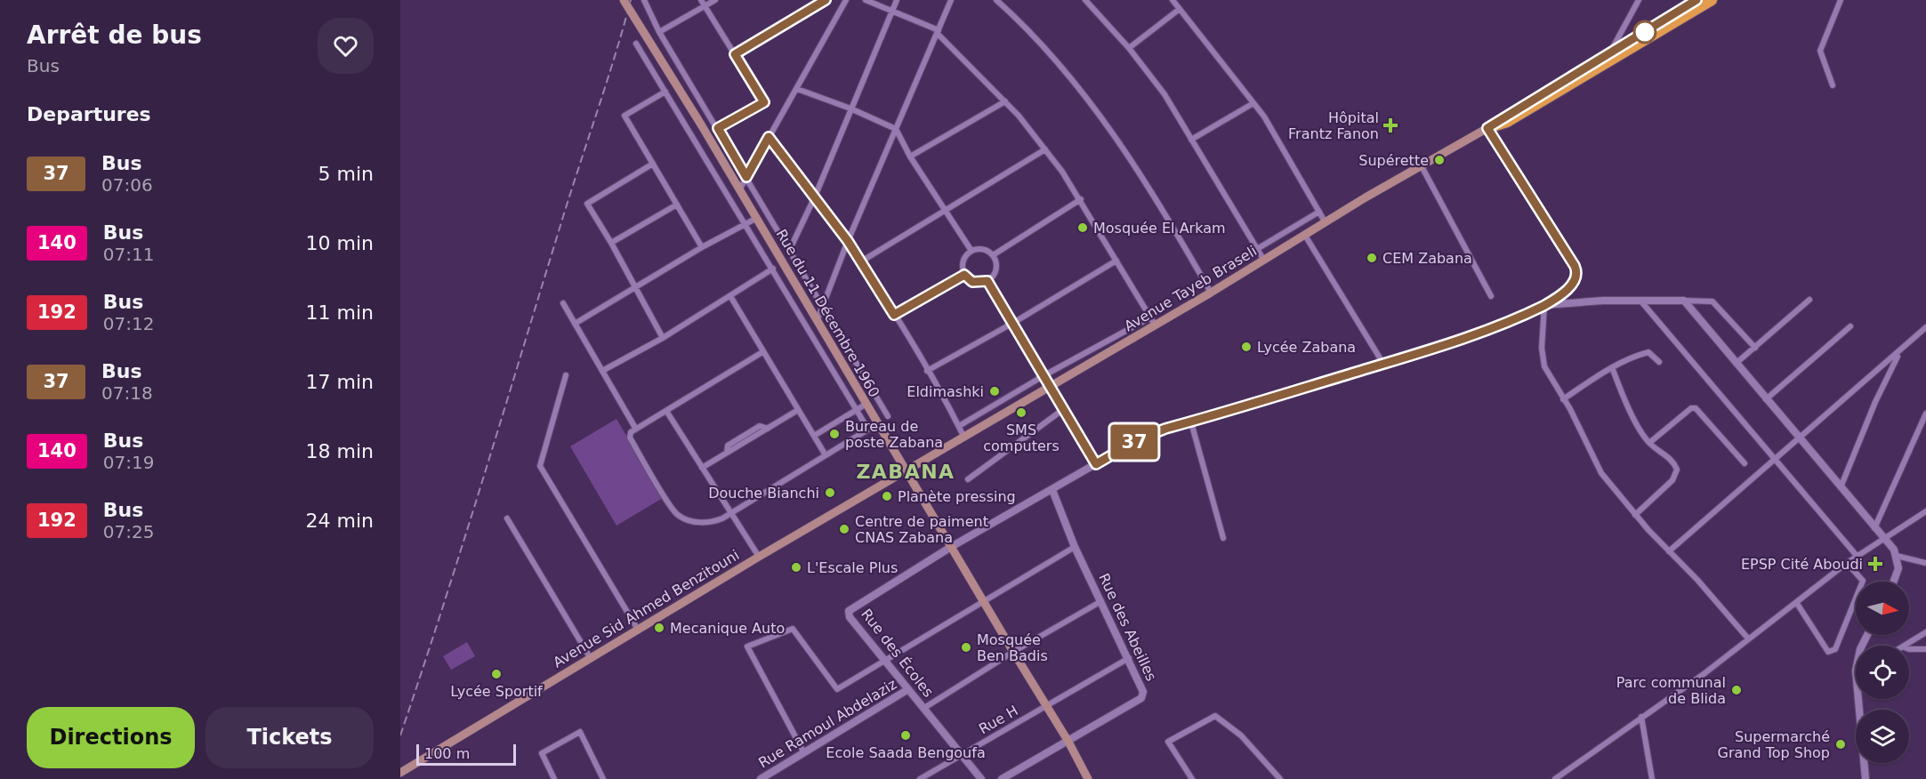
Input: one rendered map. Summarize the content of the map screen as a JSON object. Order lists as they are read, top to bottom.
{
  "streets": {
    "main road": ["Avenue Tayeb Braseli", "Rue du 11 Décembre 1960", "Avenue Sid Ahmed Benzitouni"],
    "street": [
      "Rue des Abeilles",
      "Rue des Écoles",
      "Rue H",
      "Rue Ramoul Abdelaziz"
    ]
  },
  "crossings": [
    ["Avenue Tayeb Braseli", "Rue du 11 Décembre 1960"],
    ["Avenue Tayeb Braseli", "Avenue Sid Ahmed Benzitouni"],
    ["Rue du 11 Décembre 1960", "Avenue Sid Ahmed Benzitouni"],
    ["Rue du 11 Décembre 1960", "Rue des Abeilles"],
    ["Rue du 11 Décembre 1960", "Rue des Écoles"],
    ["Rue du 11 Décembre 1960", "Rue H"],
    ["Rue des Abeilles", "Rue H"],
    ["Rue des Écoles", "Rue H"],
    ["Rue des Écoles", "Rue Ramoul Abdelaziz"]
  ],
  "districts": ["ZABANA"],
  "places": {
    "health": ["Hôpital Frantz Fanon", "EPSP Cité Aboudi"],
    "other": [
      "Supérette",
      "Mosquée El Arkam",
      "CEM Zabana",
      "Lycée Zabana",
      "Eldimashki",
      "SMS computers",
      "Bureau de poste Zabana",
      "Douche Bianchi",
      "Planète pressing",
      "Centre de paiment CNAS Zabana",
      "L'Escale Plus",
      "Mecanique Auto",
      "Mosquée Ben Badis",
      "Lycée Sportif",
      "Parc communal de Blida",
      "Ecole Saada Bengoufa",
      "Supermarché Grand Top Shop"
    ]
  },
  "lines": ["bus line 37"],
  "scale_bar": "100 m",
  "north": "right",
  "page": {
    "heading": [
      ["Arrêt de bus", "Bus"],
      "Departures"
    ],
    "on_map": "37",
    "list": [
      {
        "mark": "37",
        "name": "Bus",
        "note": "07:06",
        "value": "5 min"
      },
      {
        "mark": "140",
        "name": "Bus",
        "note": "07:11",
        "value": "10 min"
      },
      {
        "mark": "192",
        "name": "Bus",
        "note": "07:12",
        "value": "11 min"
      },
      {
        "mark": "37",
        "name": "Bus",
        "note": "07:18",
        "value": "17 min"
      },
      {
        "mark": "140",
        "name": "Bus",
        "note": "07:19",
        "value": "18 min"
      },
      {
        "mark": "192",
        "name": "Bus",
        "note": "07:25",
        "value": "24 min"
      }
    ],
    "buttons": ["Directions", "Tickets"],
    "scale": "100 m"
  }
}
